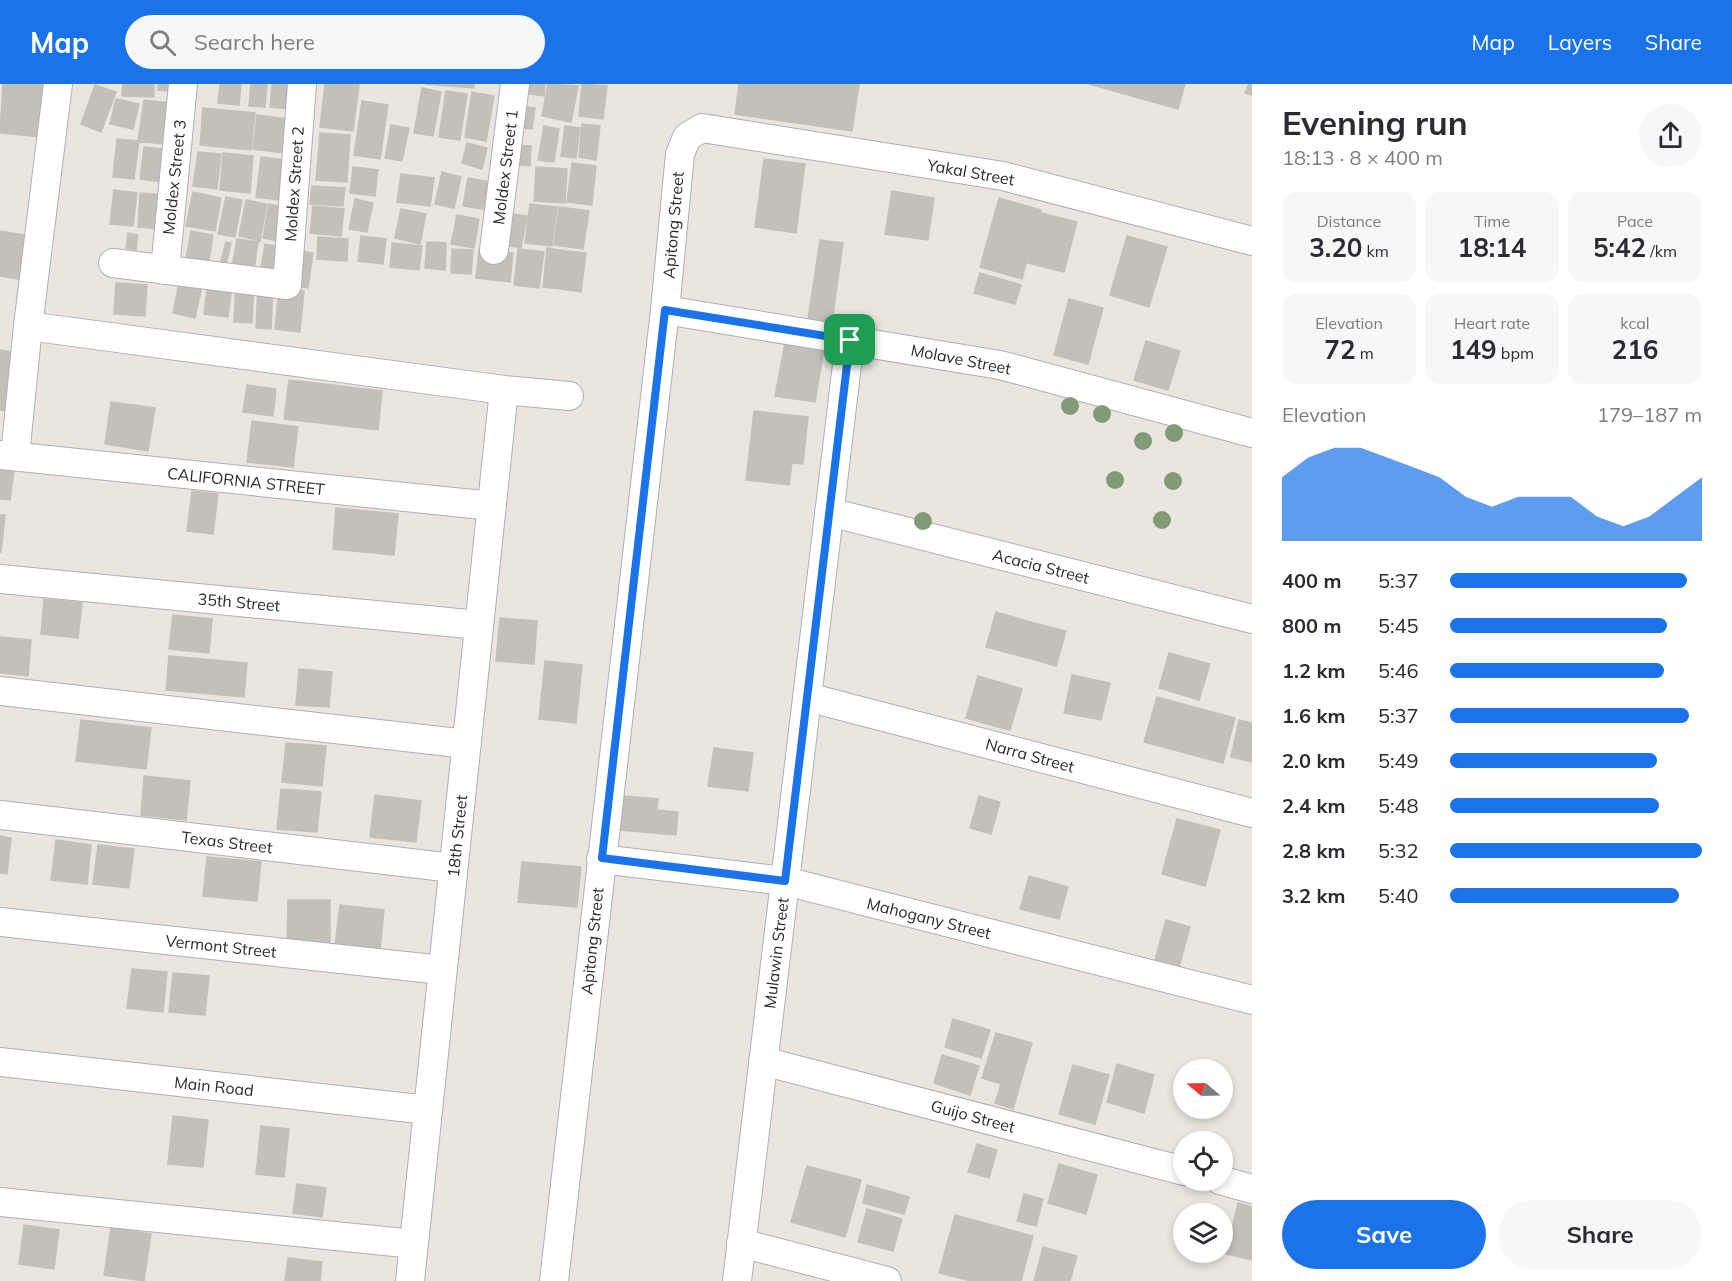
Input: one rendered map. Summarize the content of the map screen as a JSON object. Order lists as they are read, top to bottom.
{
  "streets": {
    "street": [
      "Moldex Street 1",
      "Yakal Street",
      "Moldex Street 3",
      "Moldex Street 2",
      "Apitong Street",
      "Molave Street",
      "CALIFORNIA STREET",
      "Acacia Street",
      "35th Street",
      "Narra Street",
      "18th Street",
      "Texas Street",
      "Mahogany Street",
      "Vermont Street",
      "Mulawin Street",
      "Main Road",
      "Guijo Street"
    ]
  },
  "crossings": [
    ["Yakal Street", "Apitong Street"],
    ["Moldex Street 3", "Moldex Street 2"],
    ["Apitong Street", "Molave Street"],
    ["Apitong Street", "Mahogany Street"],
    ["Molave Street", "Mulawin Street"],
    ["CALIFORNIA STREET", "18th Street"],
    ["Acacia Street", "Mulawin Street"],
    ["35th Street", "18th Street"],
    ["Narra Street", "Mulawin Street"],
    ["18th Street", "Texas Street"],
    ["18th Street", "Vermont Street"],
    ["18th Street", "Main Road"],
    ["Mahogany Street", "Mulawin Street"],
    ["Mulawin Street", "Guijo Street"]
  ],
  "north": "left",
  "page": {
    "header": "Map",
    "search": "Search here",
    "nav": ["Map", "Layers", "Share"],
    "heading": ["Evening run", "18:13 · 8 × 400 m"],
    "stats": [
      ["Distance", "3.20 km"],
      ["Time", "18:14"],
      ["Pace", "5:42 /km"],
      ["Elevation", "72 m"],
      ["Heart rate", "149 bpm"],
      ["kcal", "216"]
    ],
    "chart": ["Elevation", "179–187 m"],
    "list": [
      {
        "name": "400 m",
        "note": "5:37"
      },
      {
        "name": "800 m",
        "note": "5:45"
      },
      {
        "name": "1.2 km",
        "note": "5:46"
      },
      {
        "name": "1.6 km",
        "note": "5:37"
      },
      {
        "name": "2.0 km",
        "note": "5:49"
      },
      {
        "name": "2.4 km",
        "note": "5:48"
      },
      {
        "name": "2.8 km",
        "note": "5:32"
      },
      {
        "name": "3.2 km",
        "note": "5:40"
      }
    ],
    "buttons": ["Save", "Share"]
  }
}
